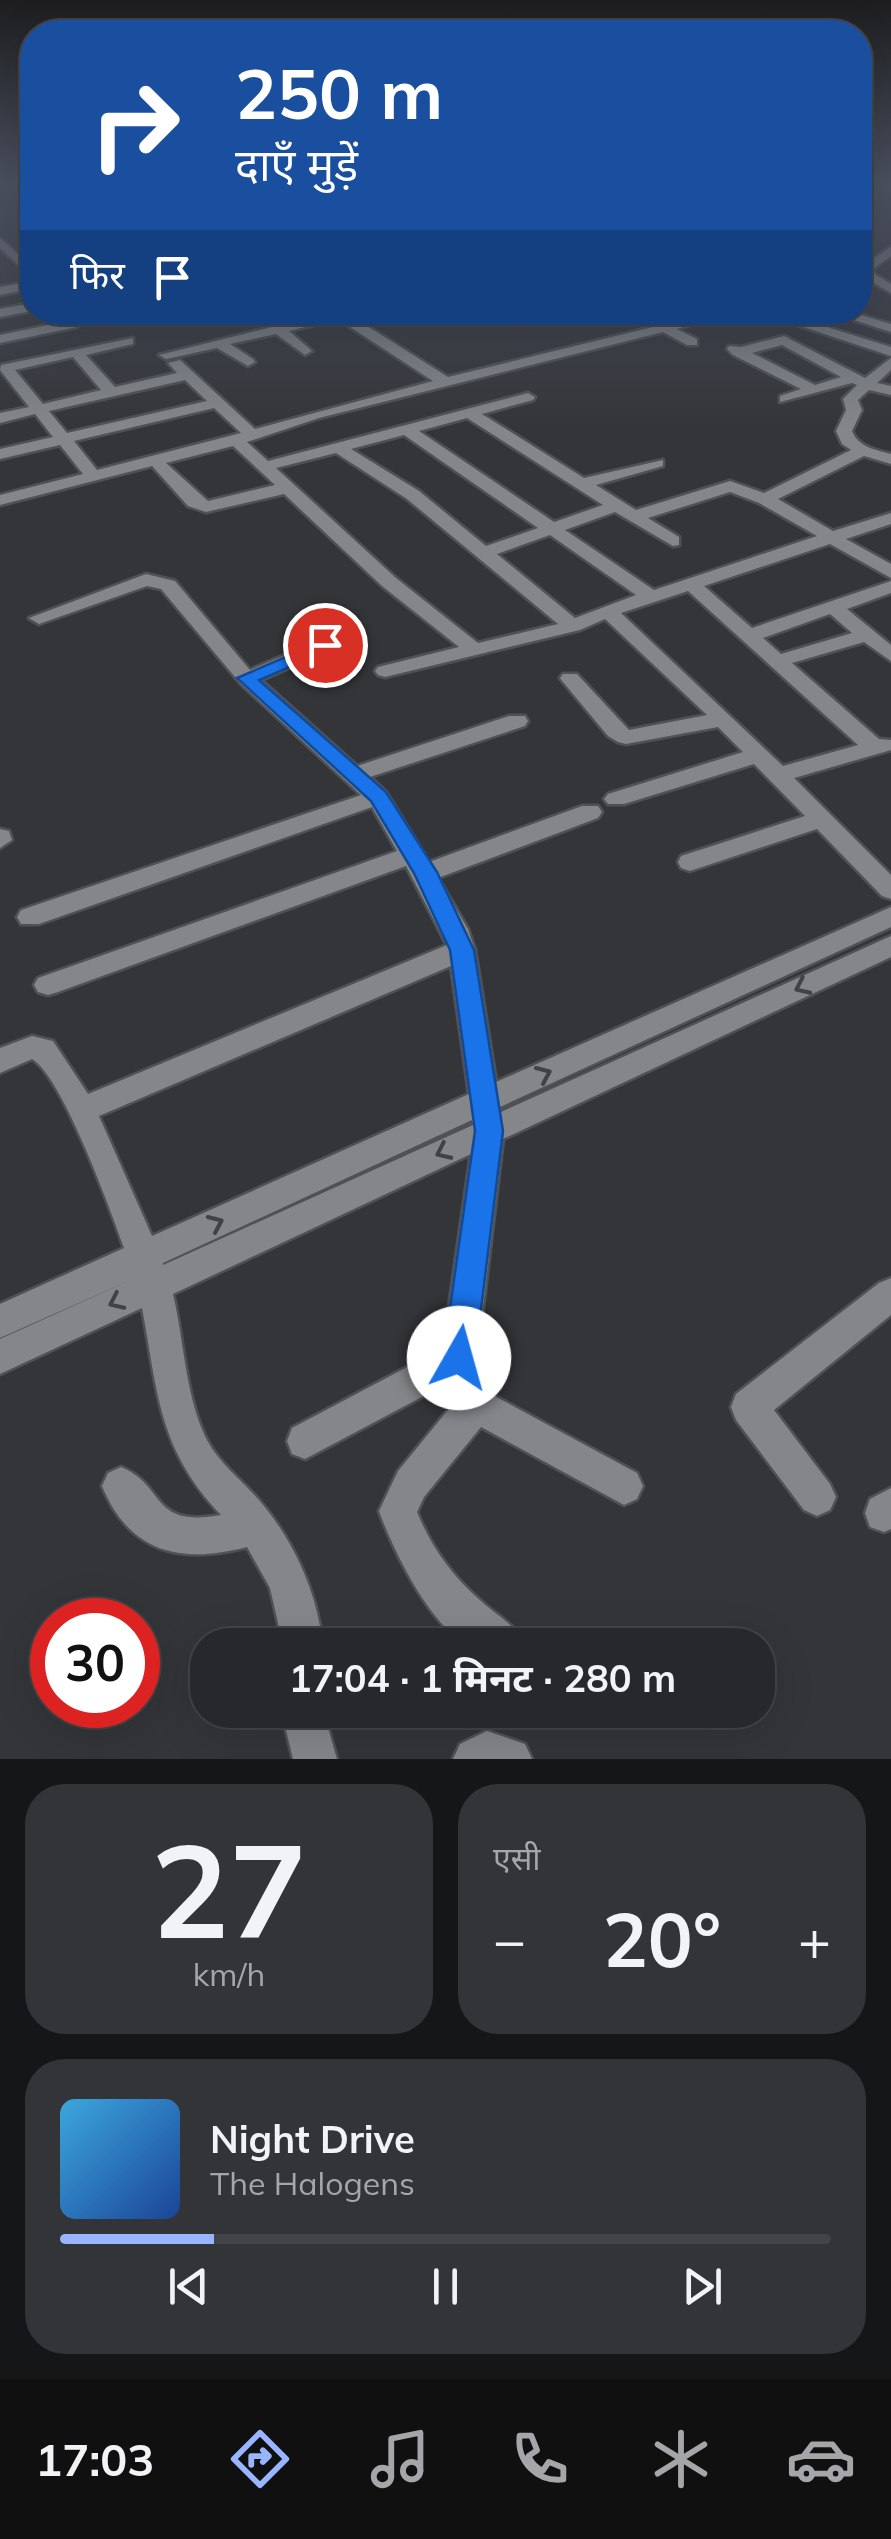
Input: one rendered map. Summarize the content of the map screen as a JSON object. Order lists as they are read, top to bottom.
{
  "page": {
    "turn": ["250 m", "दाएँ मुड़ें"],
    "then": "फिर",
    "limit": "30",
    "trip": "17:04 · 1 मिनट · 280 m",
    "tile": [
      ["27", "km/h"],
      "एसी"
    ],
    "heat": ["−", "20°", "+"],
    "song": ["Night Drive", "The Halogens"],
    "tabs": "17:03"
  }
}
